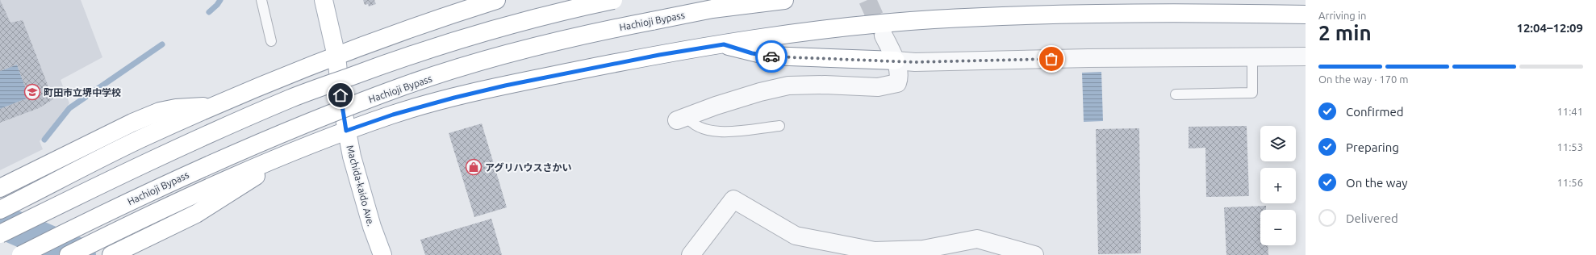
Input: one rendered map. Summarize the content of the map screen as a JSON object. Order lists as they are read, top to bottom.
{
  "streets": {
    "main road": ["Hachioji Bypass", "Machida-kaido Ave."]
  },
  "places": {
    "school or university": ["町田市立堺中学校"],
    "shop": ["アグリハウスさかい"]
  },
  "page": {
    "heading": ["2 min", "Arriving in", "12:04–12:09"],
    "bar": "On the way · 170 m",
    "list": [
      ["Confirmed", "11:41"],
      ["Preparing", "11:53"],
      ["On the way", "11:56"],
      "Delivered"
    ],
    "map_buttons": ["+", "−"]
  }
}
